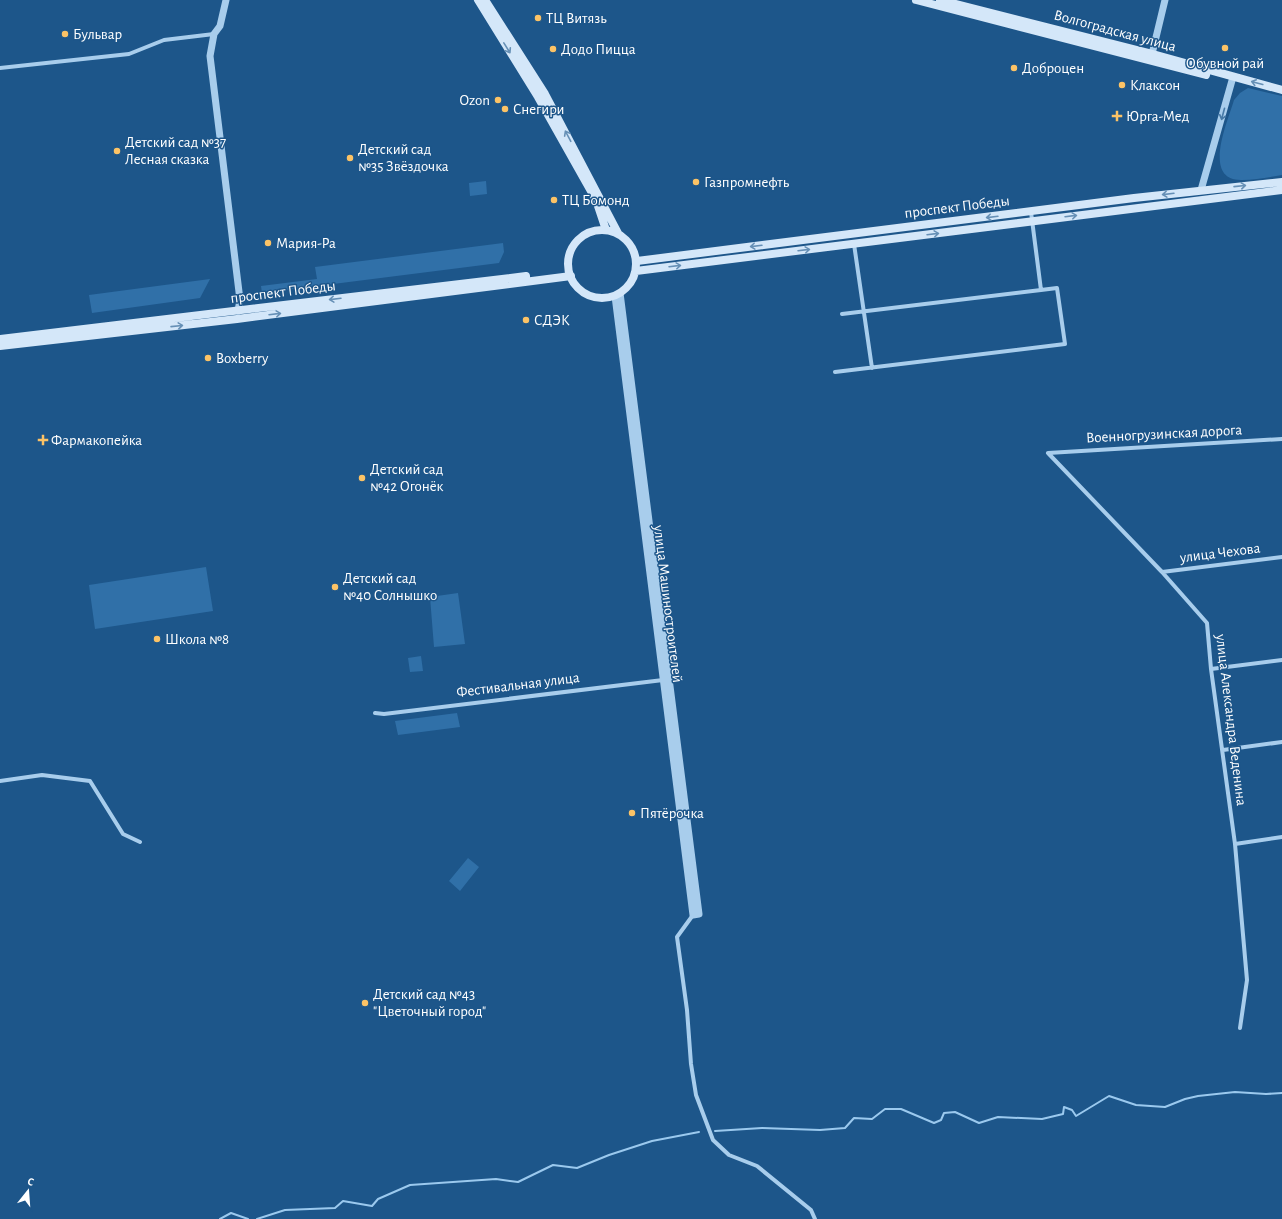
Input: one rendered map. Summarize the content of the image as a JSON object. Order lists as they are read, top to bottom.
{
  "streets": {
    "main road": ["Волгоградская улица", "проспект Победы"],
    "street": [
      "Военногрузинская дорога",
      "улица Чехова",
      "улица Машиностроителей",
      "Фестивальная улица",
      "улица Александра Веденина"
    ]
  },
  "crossings": [
    ["проспект Победы", "улица Машиностроителей"],
    ["Военногрузинская дорога", "улица Александра Веденина"],
    ["улица Чехова", "улица Александра Веденина"],
    ["улица Машиностроителей", "Фестивальная улица"]
  ],
  "places": {
    "other": [
      "ТЦ Витязь",
      "Бульвар",
      "Обувной рай",
      "Додо Пицца",
      "Доброцен",
      "Клаксон",
      "Ozon",
      "Снегири",
      "Детский сад №37 Лесная сказка",
      "Детский сад №35 Звёздочка",
      "Газпромнефть",
      "ТЦ Бомонд",
      "Мария-Ра",
      "СДЭК",
      "Boxberry",
      "Детский сад №42 Огонёк",
      "Детский сад №40 Солнышко",
      "Школа №8",
      "Пятёрочка",
      "Детский сад №43 \"Цветочный город\""
    ],
    "health": ["Юрга-Мед", "Фармакопейка"]
  },
  "north": "top"
}
